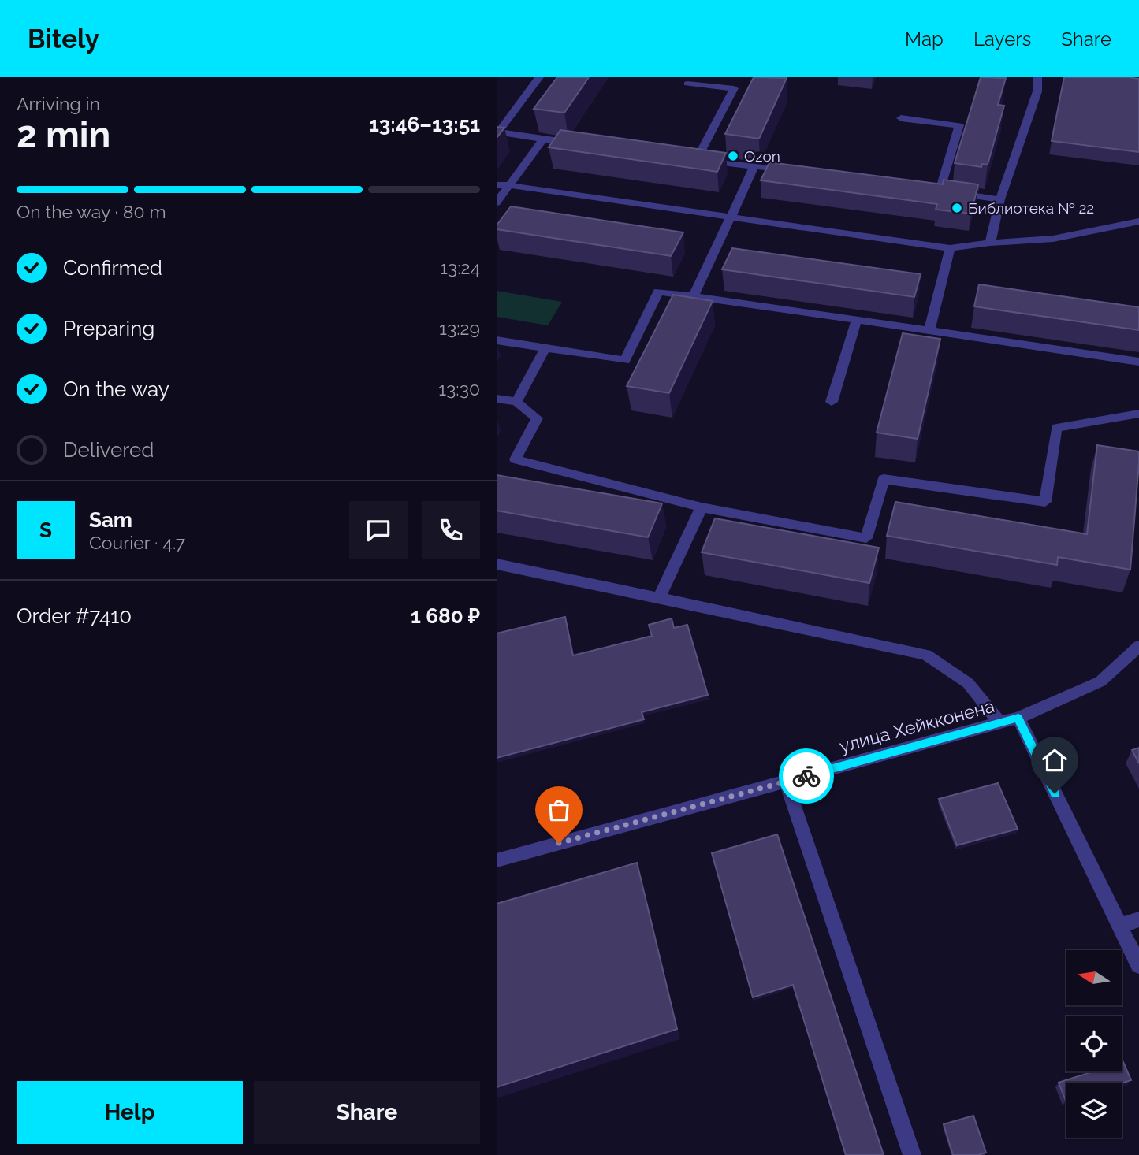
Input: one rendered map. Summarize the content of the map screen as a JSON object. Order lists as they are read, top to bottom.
{
  "streets": {
    "street": ["улица Хейкконена"]
  },
  "places": ["Ozon", "Библиотека № 22"],
  "north": "left",
  "page": {
    "header": "Bitely",
    "nav": ["Map", "Layers", "Share"],
    "heading": ["2 min", "Arriving in", "13:46–13:51"],
    "panel": [
      "Sam",
      "Courier · 4.7",
      "Order #7410",
      "1 680 ₽"
    ],
    "bar": "On the way · 80 m",
    "list": [
      ["Confirmed", "13:24"],
      ["Preparing", "13:29"],
      ["On the way", "13:30"],
      "Delivered"
    ],
    "round": "S",
    "buttons": ["Help", "Share"]
  }
}
